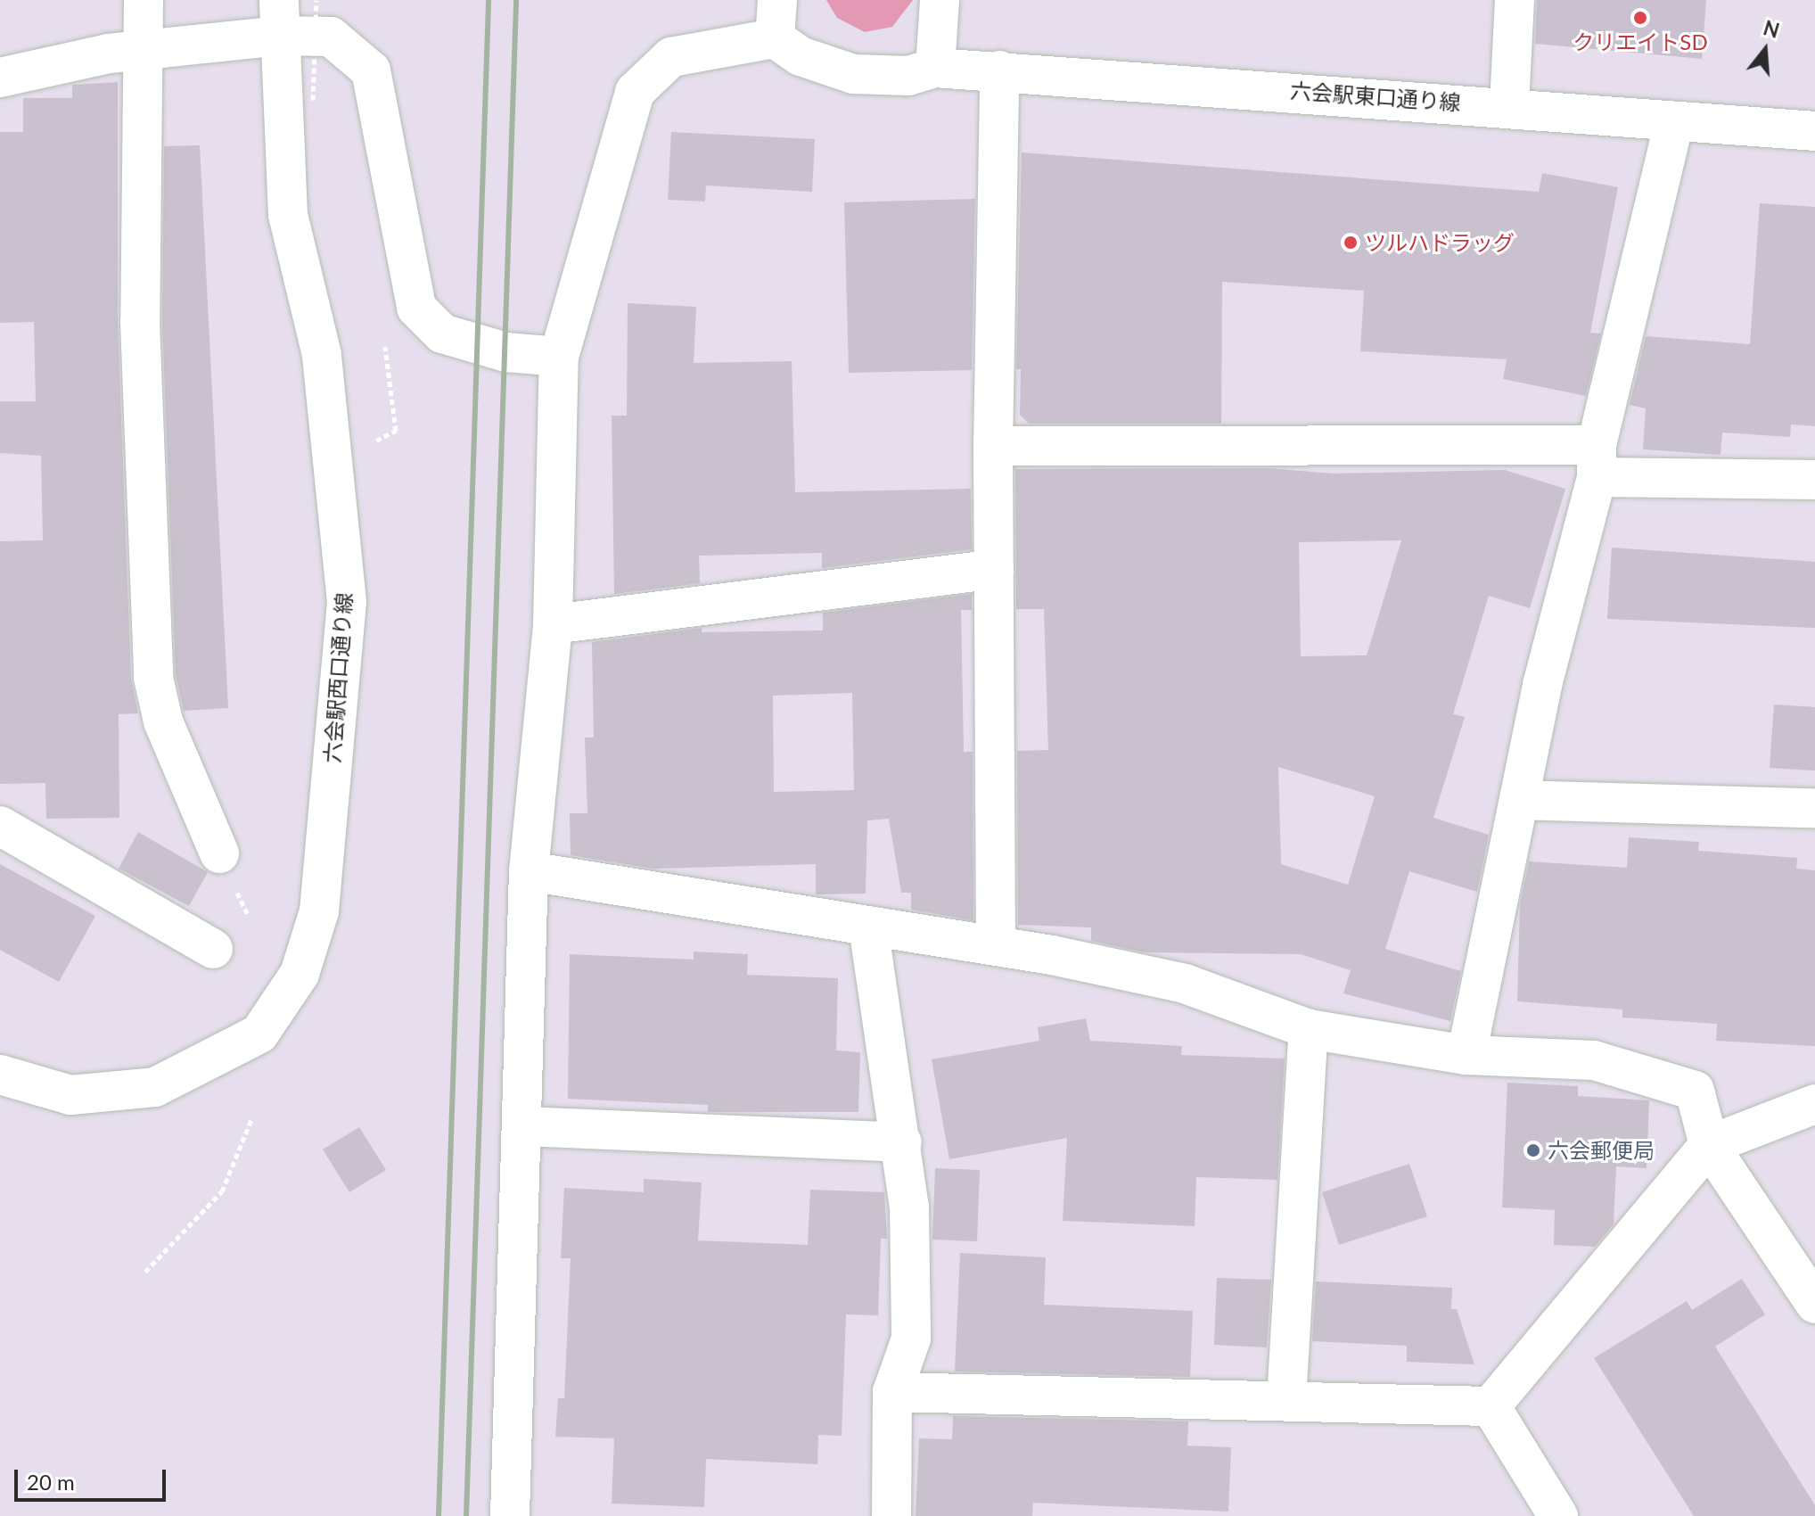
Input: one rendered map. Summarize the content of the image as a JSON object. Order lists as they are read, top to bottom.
{
  "streets": {
    "street": ["六会駅東口通り線", "六会駅西口通り線"]
  },
  "places": ["クリエイトSD", "ツルハドラッグ", "六会郵便局"],
  "scale_bar": "20 m",
  "north": "top"
}
